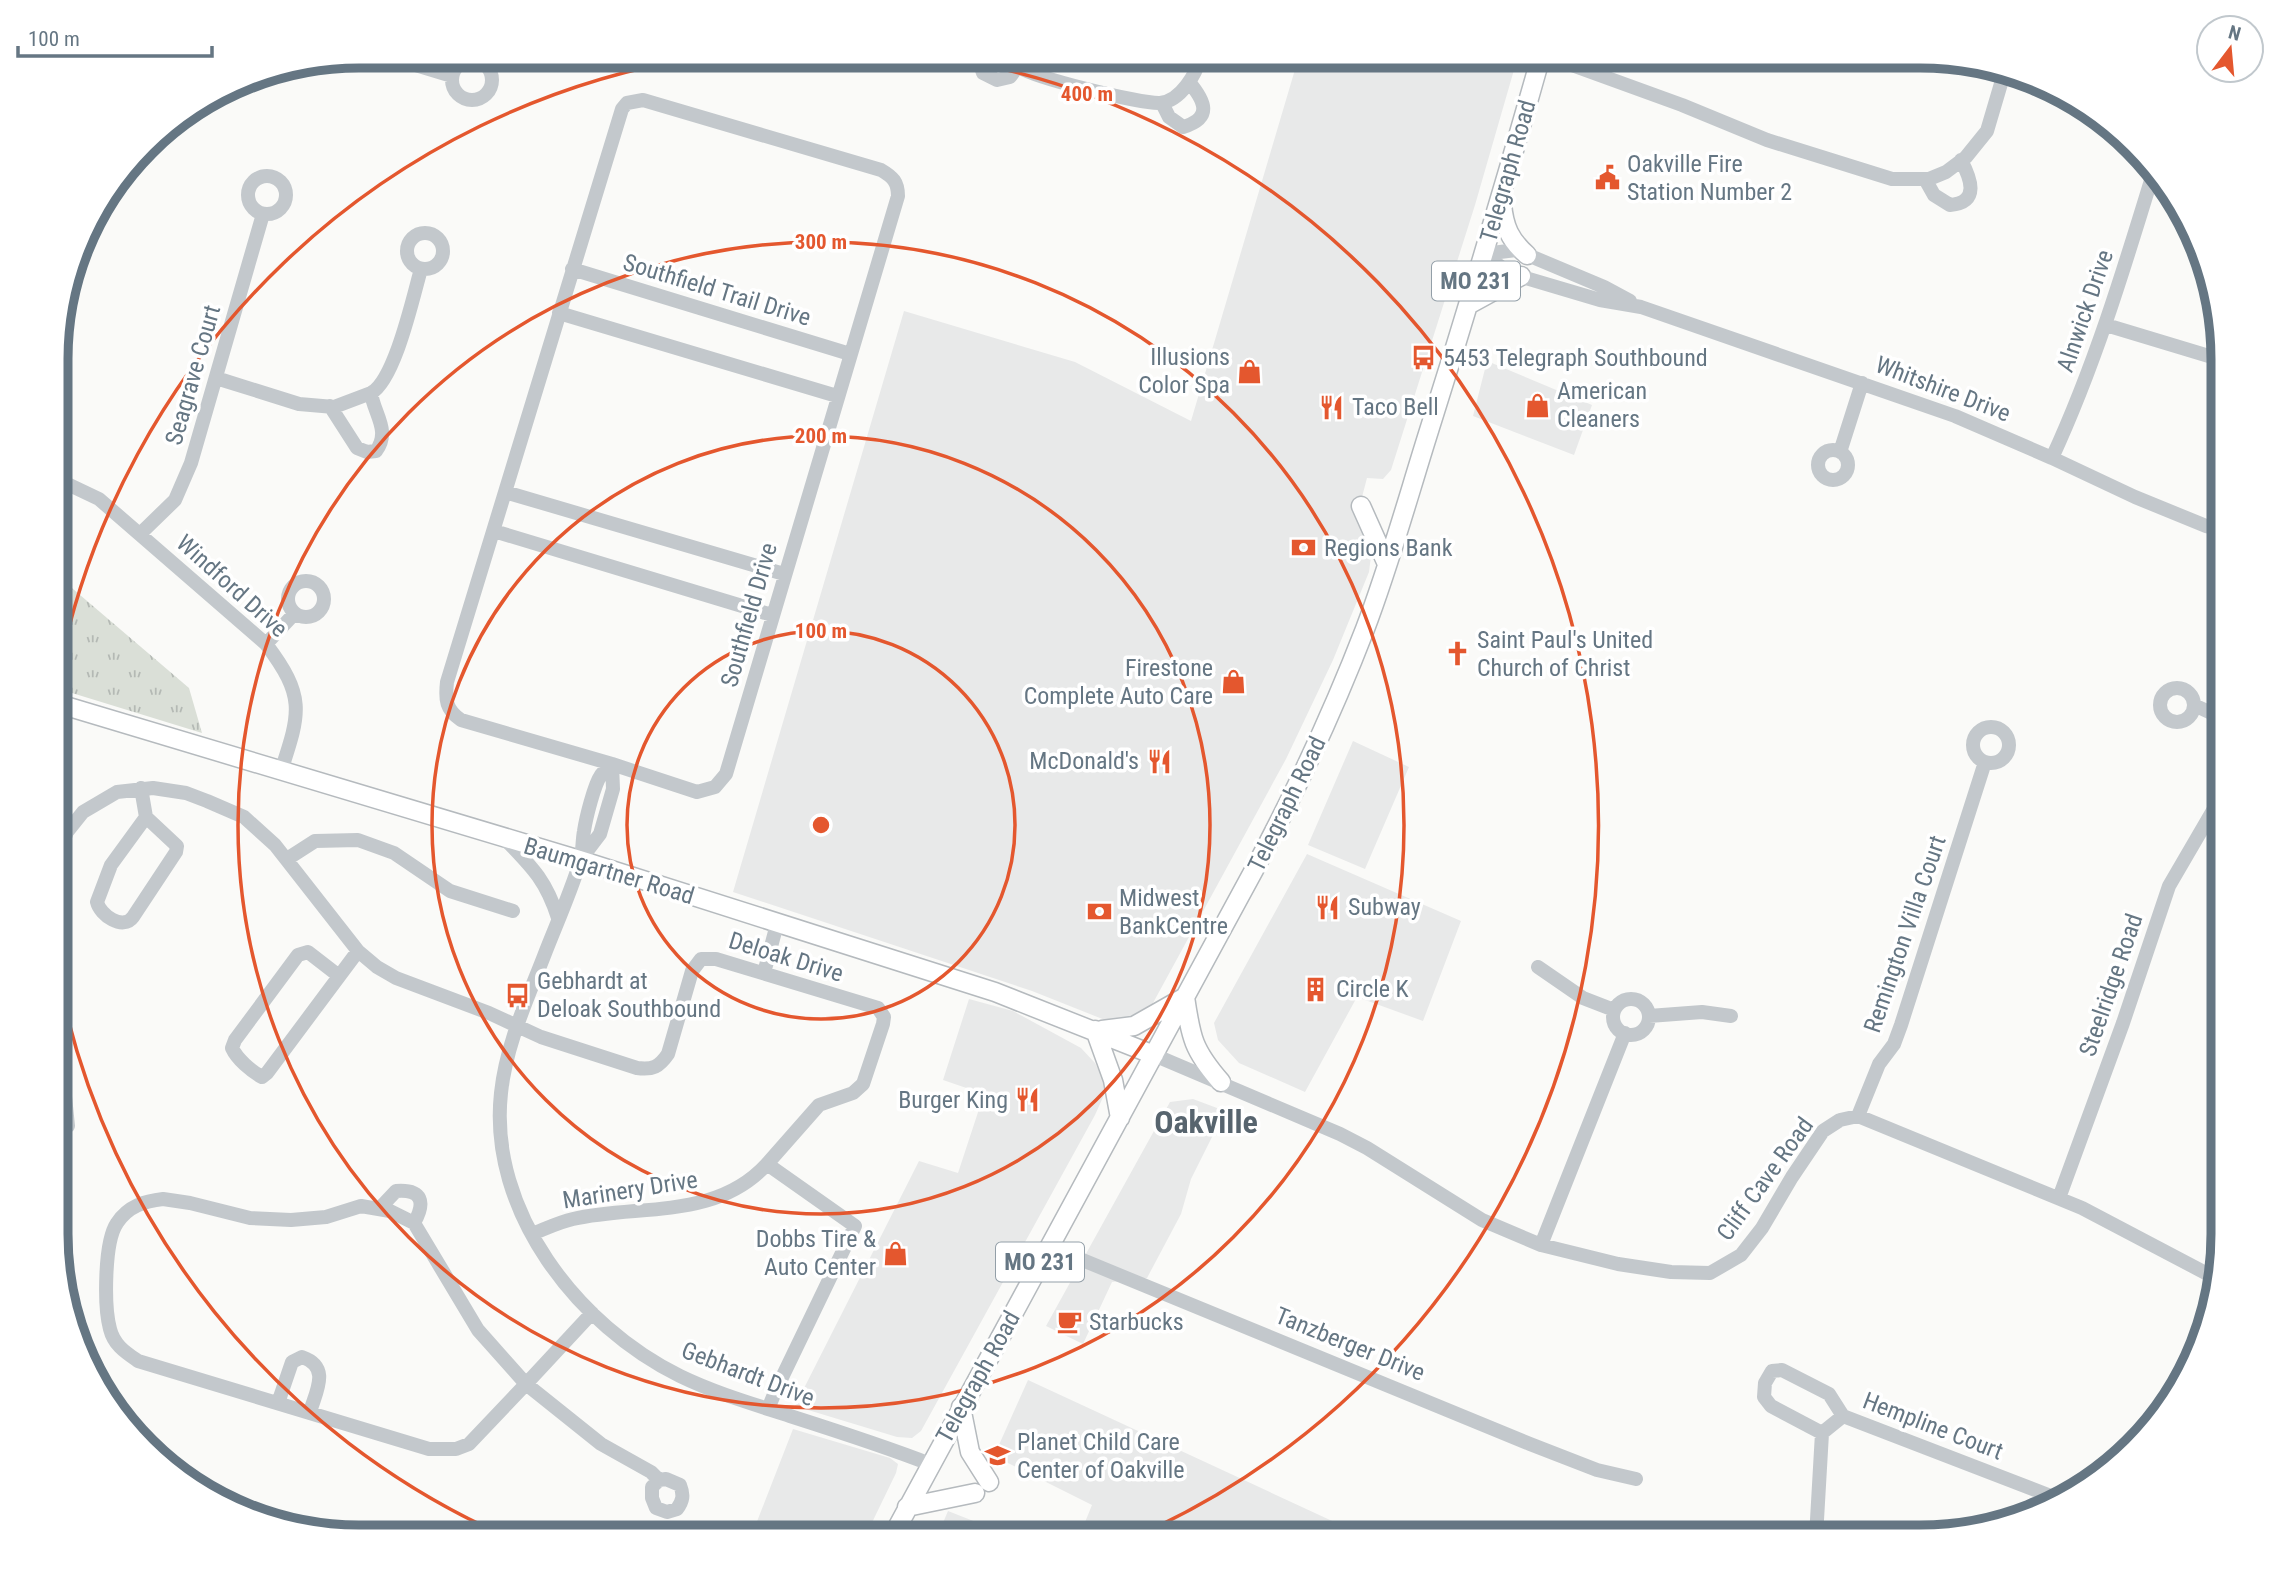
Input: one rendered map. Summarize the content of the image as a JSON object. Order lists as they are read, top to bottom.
{
  "streets": {
    "main road": ["Telegraph Road", "MO 231", "Baumgartner Road"],
    "street": [
      "Southfield Trail Drive",
      "Alnwick Drive",
      "Seagrave Court",
      "Whitshire Drive",
      "Windford Drive",
      "Southfield Drive",
      "Remington Villa Court",
      "Deloak Drive",
      "Steelridge Road",
      "Cliff Cave Road",
      "Marinery Drive",
      "Tanzberger Drive",
      "Gebhardt Drive",
      "Hempline Court"
    ]
  },
  "crossings": [
    ["Telegraph Road", "Whitshire Drive"],
    ["Telegraph Road", "Baumgartner Road"],
    ["Telegraph Road", "Cliff Cave Road"],
    ["Telegraph Road", "Tanzberger Drive"],
    ["Telegraph Road", "Gebhardt Drive"],
    ["Southfield Trail Drive", "Southfield Drive"],
    ["Alnwick Drive", "Whitshire Drive"],
    ["Seagrave Court", "Windford Drive"],
    ["Windford Drive", "Baumgartner Road"],
    ["Southfield Drive", "Gebhardt Drive"],
    ["Baumgartner Road", "Cliff Cave Road"],
    ["Baumgartner Road", "Gebhardt Drive"],
    ["Remington Villa Court", "Cliff Cave Road"],
    ["Deloak Drive", "Marinery Drive"],
    ["Deloak Drive", "Gebhardt Drive"],
    ["Marinery Drive", "Gebhardt Drive"]
  ],
  "districts": ["Oakville"],
  "places": {
    "public building": ["Oakville Fire Station Number 2"],
    "bus stop": ["5453 Telegraph Southbound", "Gebhardt at Deloak Southbound"],
    "shop": [
      "Illusions Color Spa",
      "American Cleaners",
      "Firestone Complete Auto Care",
      "Dobbs Tire & Auto Center"
    ],
    "restaurant": [
      "Taco Bell",
      "McDonald's",
      "Subway",
      "Burger King"
    ],
    "bank": ["Regions Bank", "Midwest BankCentre"],
    "church": ["Saint Paul's United Church of Christ"],
    "building": ["Circle K"],
    "cafe": ["Starbucks"],
    "school or university": ["Planet Child Care Center of Oakville"]
  },
  "scale_bar": "100 m",
  "north": "top",
  "rings": [
    "400 m",
    "300 m",
    "200 m",
    "100 m"
  ]
}
